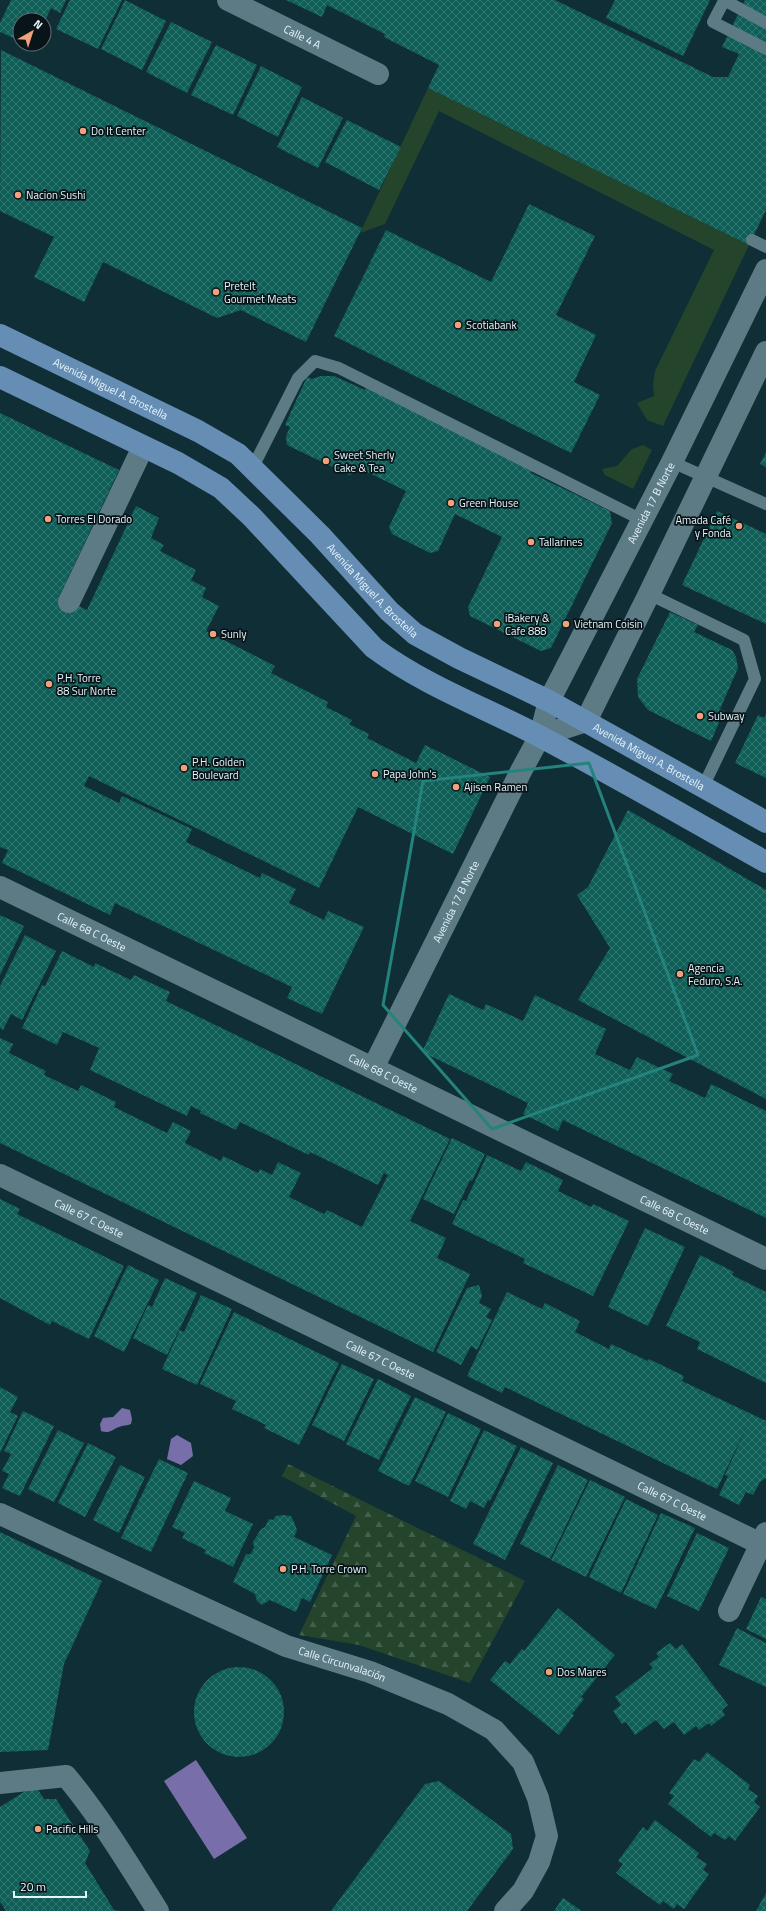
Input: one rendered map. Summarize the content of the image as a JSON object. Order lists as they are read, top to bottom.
{
  "streets": {
    "main road": ["Avenida Miguel A. Brostella"],
    "street": [
      "Calle 4 A",
      "Avenida 17 B Norte",
      "Calle 68 C Oeste",
      "Calle 67 C Oeste",
      "Calle Circunvalación"
    ]
  },
  "crossings": [
    ["Avenida Miguel A. Brostella", "Avenida 17 B Norte"],
    ["Avenida 17 B Norte", "Calle 68 C Oeste"]
  ],
  "places": [
    "Do It Center",
    "Nacion Sushi",
    "Pretelt Gourmet Meats",
    "Scotiabank",
    "Sweet Sherly Cake & Tea",
    "Green House",
    "Torres El Dorado",
    "Amada Café y Fonda",
    "Tallarines",
    "iBakery & Cafe 888",
    "Vietnam Coisin",
    "Sunly",
    "P.H. Torre 88 Sur Norte",
    "Subway",
    "P.H. Golden Boulevard",
    "Papa John's",
    "Ajisen Ramen",
    "Agencia Feduro, S.A.",
    "P.H. Torre Crown",
    "Dos Mares",
    "Pacific Hills"
  ],
  "scale_bar": "20 m",
  "north": "top right"
}
